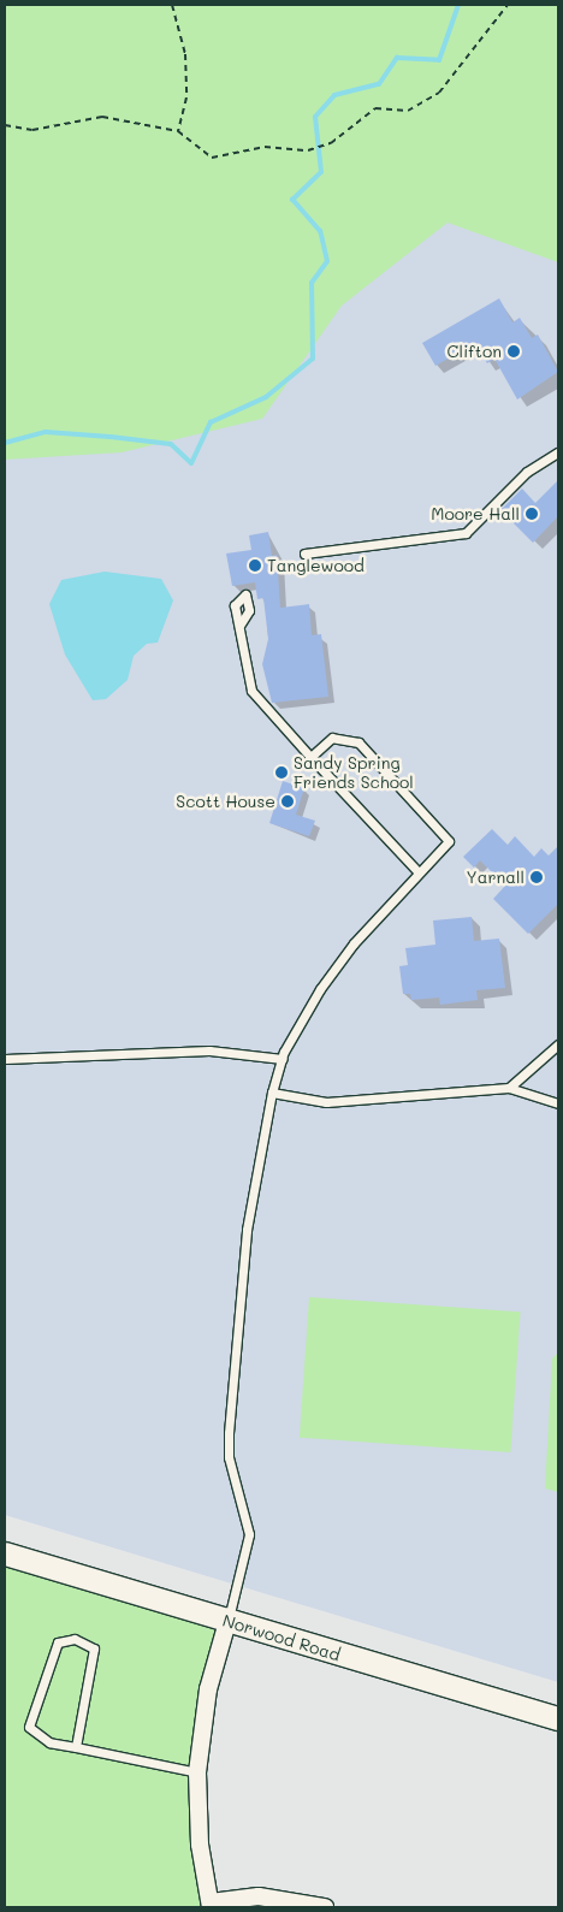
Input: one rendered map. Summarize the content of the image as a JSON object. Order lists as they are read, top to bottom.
{
  "streets": {
    "main road": ["Norwood Road"]
  },
  "places": [
    "Clifton",
    "Moore Hall",
    "Tanglewood",
    "Sandy Spring Friends School",
    "Scott House",
    "Yarnall"
  ]
}
